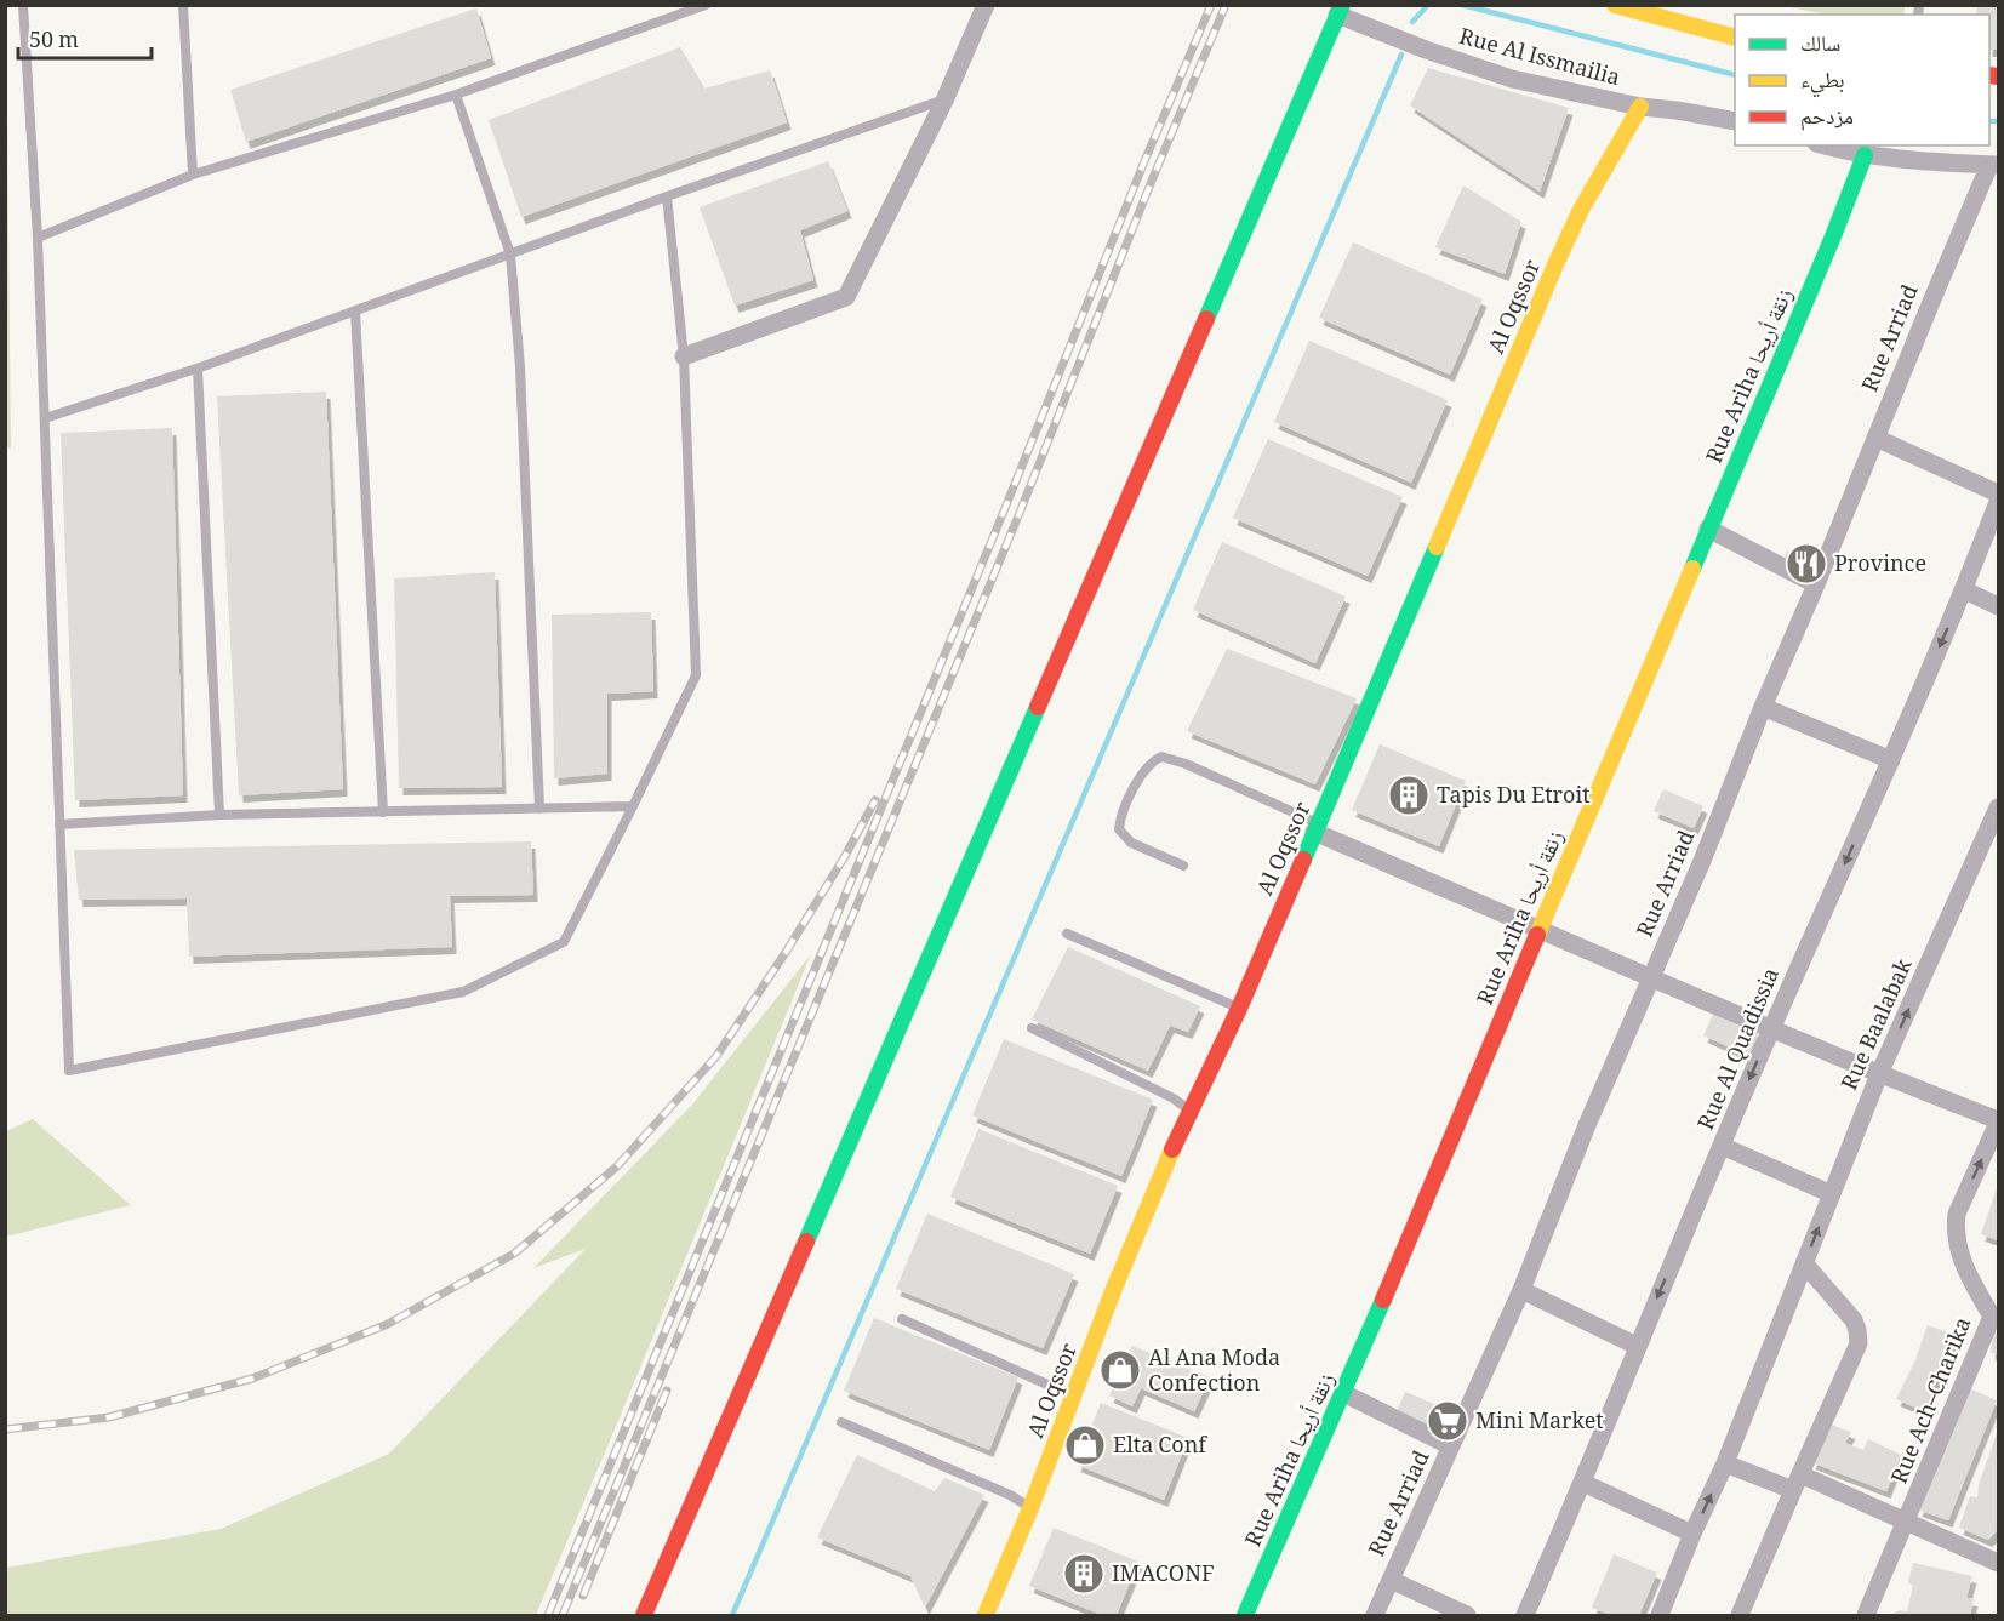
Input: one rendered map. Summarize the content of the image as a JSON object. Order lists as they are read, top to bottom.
{
  "streets": {
    "street": [
      "Rue Al Issmailia",
      "Al Oqssor",
      "Rue Arriad",
      "Rue Ariha زنقة أريحا",
      "Rue Baalabak",
      "Rue Al Quadissia",
      "Rue Ach–Charika"
    ]
  },
  "crossings": [
    ["Rue Al Issmailia", "Al Oqssor"]
  ],
  "one_way": ["Rue Baalabak", "Rue Al Quadissia", "Rue Ach–Charika"],
  "places": {
    "restaurant": ["Province"],
    "building": ["Tapis Du Etroit", "IMACONF"],
    "shop": ["Al Ana Moda Confection", "Elta Conf"],
    "supermarket": ["Mini Market"]
  },
  "legend": ["سالك", "بطيء", "مزدحم"],
  "scale_bar": "50 m"
}
